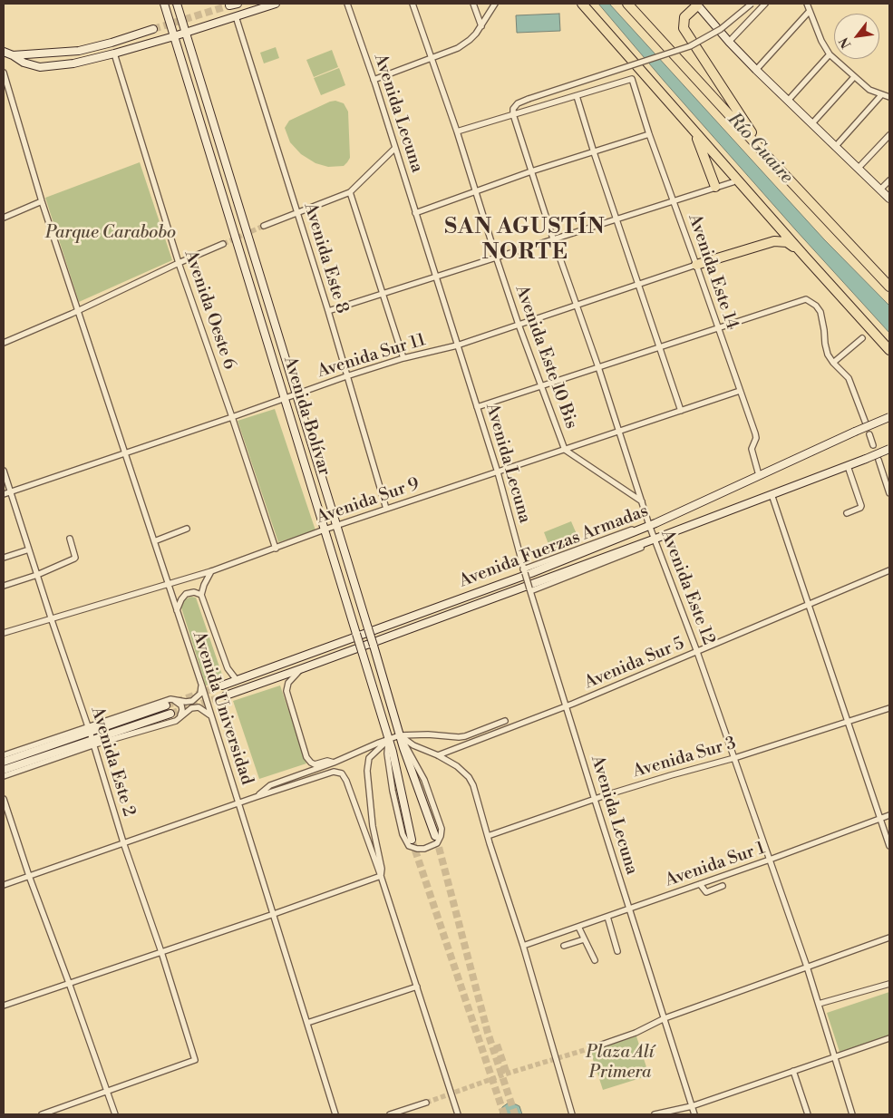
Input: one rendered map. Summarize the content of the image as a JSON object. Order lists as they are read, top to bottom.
{
  "streets": {
    "main road": ["Avenida Bolívar", "Avenida Fuerzas Armadas"],
    "street": [
      "Avenida Lecuna",
      "Avenida Este 8",
      "Avenida Este 14",
      "Avenida Oeste 6",
      "Avenida Sur 11",
      "Avenida Este 10 Bis",
      "Avenida Sur 9",
      "Avenida Este 12",
      "Avenida Sur 5",
      "Avenida Universidad",
      "Avenida Sur 3",
      "Avenida Este 2",
      "Avenida Sur 1"
    ]
  },
  "crossings": [
    ["Avenida Lecuna", "Avenida Sur 11"],
    ["Avenida Lecuna", "Avenida Sur 9"],
    ["Avenida Lecuna", "Avenida Sur 5"],
    ["Avenida Lecuna", "Avenida Sur 3"],
    ["Avenida Lecuna", "Avenida Sur 1"],
    ["Avenida Este 8", "Avenida Sur 11"],
    ["Avenida Este 8", "Avenida Sur 9"],
    ["Avenida Este 14", "Avenida Sur 11"],
    ["Avenida Este 14", "Avenida Sur 9"],
    ["Avenida Este 14", "Avenida Fuerzas Armadas"],
    ["Avenida Oeste 6", "Avenida Sur 11"],
    ["Avenida Oeste 6", "Avenida Sur 9"],
    ["Avenida Sur 11", "Avenida Este 10 Bis"],
    ["Avenida Sur 11", "Avenida Bolívar"],
    ["Avenida Sur 11", "Avenida Este 12"],
    ["Avenida Sur 11", "Avenida Universidad"],
    ["Avenida Sur 11", "Avenida Este 2"],
    ["Avenida Este 10 Bis", "Avenida Sur 9"],
    ["Avenida Este 10 Bis", "Avenida Este 12"],
    ["Avenida Bolívar", "Avenida Sur 9"],
    ["Avenida Sur 9", "Avenida Este 12"],
    ["Avenida Sur 9", "Avenida Universidad"],
    ["Avenida Sur 9", "Avenida Este 2"],
    ["Avenida Fuerzas Armadas", "Avenida Este 12"],
    ["Avenida Este 12", "Avenida Sur 5"],
    ["Avenida Este 12", "Avenida Sur 3"],
    ["Avenida Este 12", "Avenida Sur 1"]
  ],
  "districts": ["SAN AGUSTÍN NORTE"],
  "water": ["Río Guaire"],
  "parks": ["Parque Carabobo", "Plaza Alí Primera"],
  "north": "bottom left"
}
